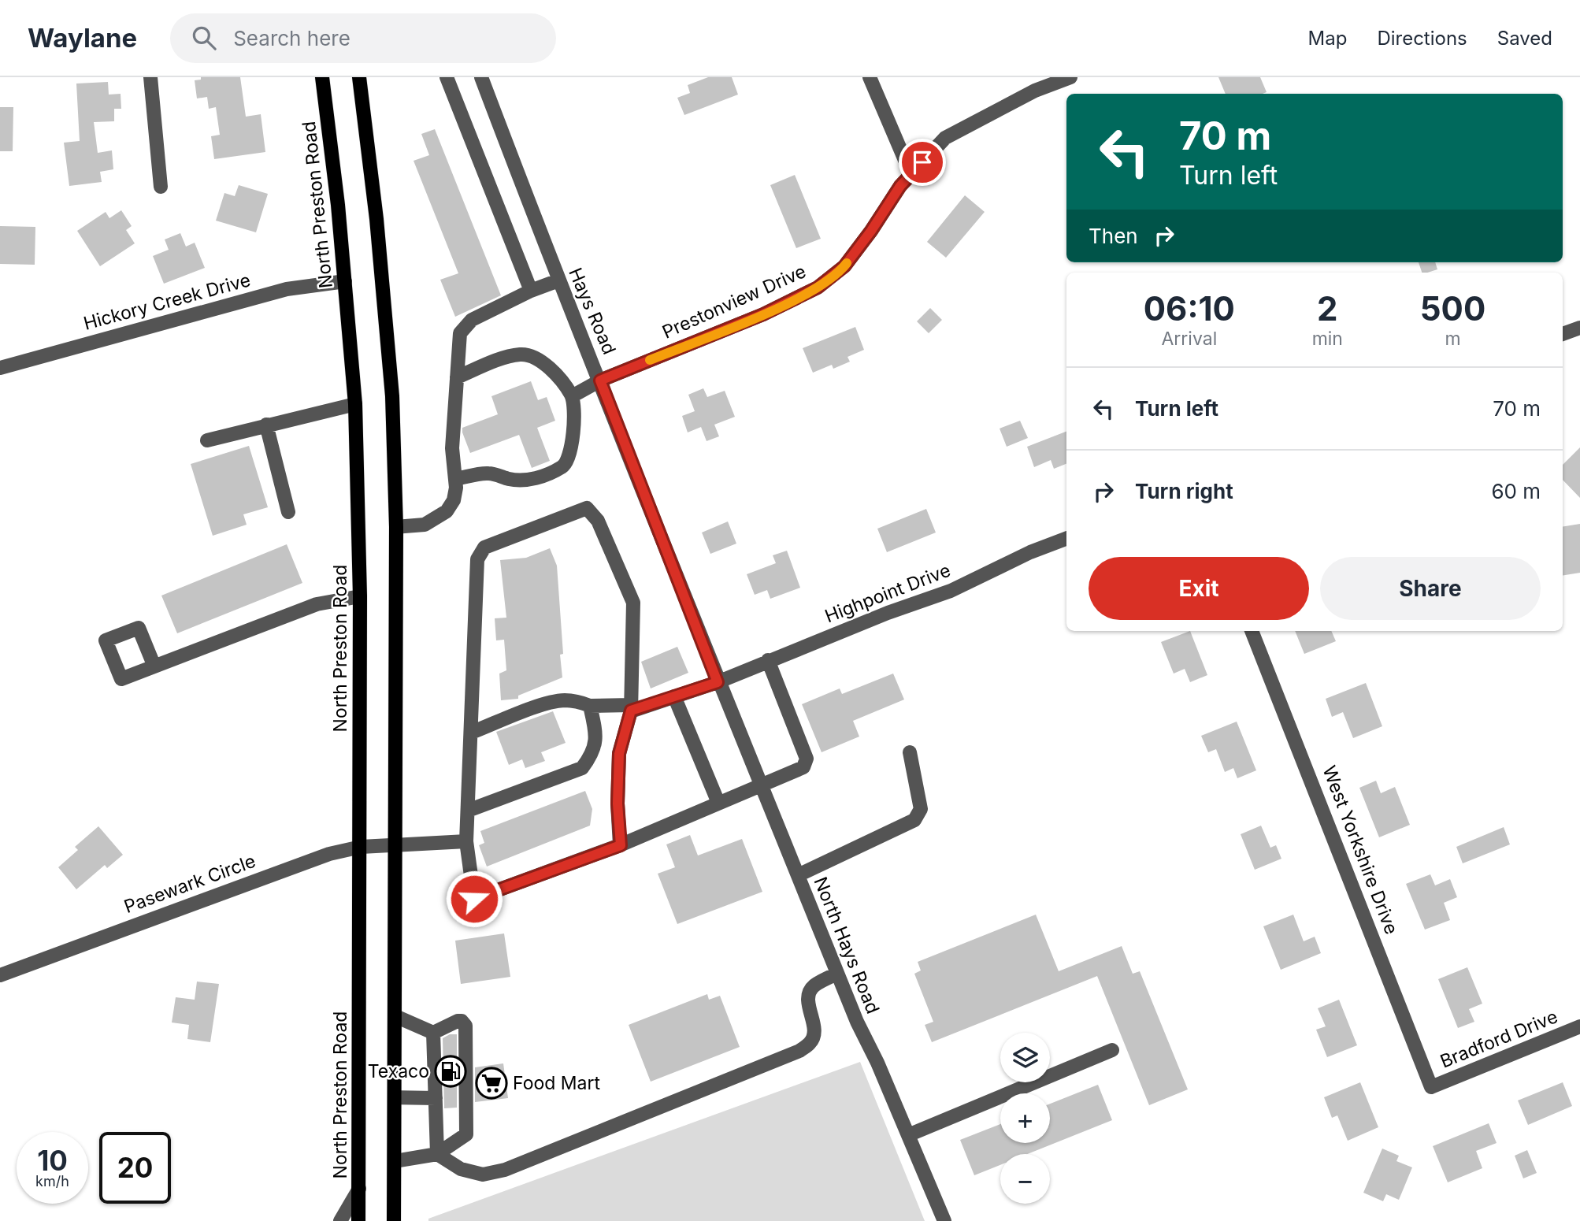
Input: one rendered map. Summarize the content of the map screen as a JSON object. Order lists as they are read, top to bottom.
{
  "streets": {
    "main road": ["North Preston Road"],
    "street": [
      "Hickory Creek Drive",
      "Prestonview Drive",
      "Hays Road",
      "Highpoint Drive",
      "West Yorkshire Drive",
      "Pasewark Circle",
      "North Hays Road",
      "Bradford Drive"
    ]
  },
  "crossings": [
    ["North Preston Road", "Hickory Creek Drive"],
    ["North Preston Road", "Pasewark Circle"],
    ["Prestonview Drive", "Hays Road"],
    ["Hays Road", "Highpoint Drive"],
    ["Hays Road", "North Hays Road"],
    ["Highpoint Drive", "North Hays Road"],
    ["West Yorkshire Drive", "Bradford Drive"]
  ],
  "places": {
    "fuel station": ["Texaco"],
    "supermarket": ["Food Mart"]
  },
  "page": {
    "header": "Waylane",
    "search": "Search here",
    "nav": ["Map", "Directions", "Saved"],
    "turn": ["70 m", "Turn left"],
    "then": "Then",
    "eta": [
      "06:10",
      "Arrival",
      "2",
      "min",
      "500",
      "m"
    ],
    "list": [
      {
        "name": "Turn left",
        "value": "70 m"
      },
      {
        "name": "Turn right",
        "value": "60 m"
      }
    ],
    "buttons": ["Exit", "Share"],
    "map_buttons": ["+", "−"],
    "speed": "10 km/h",
    "limit": "20"
  }
}
